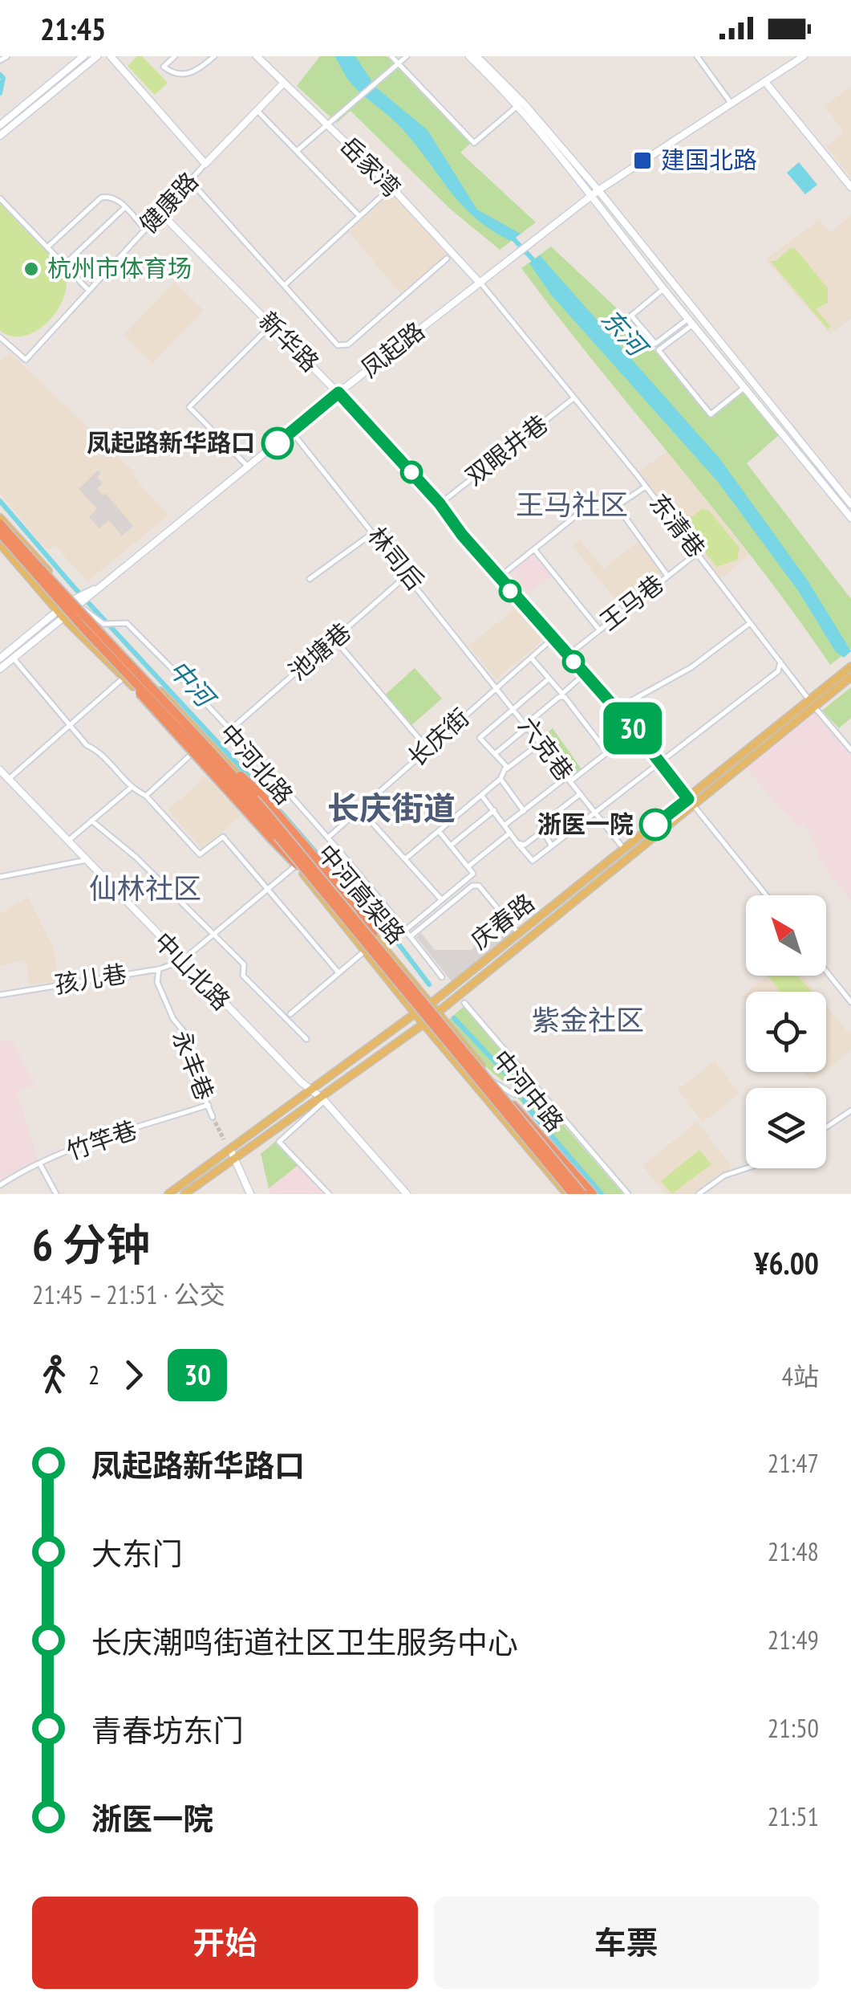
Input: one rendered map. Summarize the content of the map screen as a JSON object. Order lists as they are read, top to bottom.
{
  "streets": {
    "highway": ["中河高架路"],
    "main road": [
      "岳家湾",
      "健康路",
      "新华路",
      "凤起路",
      "中河北路",
      "庆春路",
      "中山北路",
      "中河中路"
    ],
    "street": [
      "双眼井巷",
      "东清巷",
      "林司后",
      "王马巷",
      "池塘巷",
      "长庆街",
      "六克巷",
      "孩儿巷",
      "永丰巷",
      "竹竿巷"
    ]
  },
  "crossings": [
    ["岳家湾", "健康路"],
    ["岳家湾", "凤起路"],
    ["岳家湾", "东清巷"],
    ["健康路", "新华路"],
    ["新华路", "凤起路"],
    ["新华路", "双眼井巷"],
    ["新华路", "王马巷"],
    ["新华路", "长庆街"],
    ["新华路", "庆春路"],
    ["凤起路", "东清巷"],
    ["凤起路", "林司后"],
    ["凤起路", "中河北路"],
    ["双眼井巷", "东清巷"],
    ["东清巷", "王马巷"],
    ["东清巷", "庆春路"],
    ["林司后", "池塘巷"],
    ["林司后", "长庆街"],
    ["林司后", "六克巷"],
    ["长庆街", "六克巷"],
    ["六克巷", "庆春路"],
    ["中河北路", "庆春路"],
    ["中河北路", "孩儿巷"],
    ["中河北路", "中河中路"],
    ["中河高架路", "中河中路"],
    ["庆春路", "中山北路"],
    ["庆春路", "中河中路"],
    ["中山北路", "孩儿巷"],
    ["孩儿巷", "永丰巷"],
    ["永丰巷", "竹竿巷"]
  ],
  "districts": [
    "王马社区",
    "长庆街道",
    "仙林社区",
    "紫金社区"
  ],
  "water": ["东河", "中河"],
  "places": {
    "transit": ["建国北路"],
    "other": ["杭州市体育场", "凤起路新华路口", "浙医一院"]
  },
  "lines": ["bus line 30"],
  "north": "top left",
  "page": {
    "status": "21:45",
    "on_map": "30",
    "heading": ["6 分钟", "21:45 – 21:51 · 公交", "¥6.00"],
    "legs": ["2", "30", "4站"],
    "list": [
      {
        "name": "凤起路新华路口",
        "value": "21:47"
      },
      {
        "name": "大东门",
        "value": "21:48"
      },
      {
        "name": "长庆潮鸣街道社区卫生服务中心",
        "value": "21:49"
      },
      {
        "name": "青春坊东门",
        "value": "21:50"
      },
      {
        "name": "浙医一院",
        "value": "21:51"
      }
    ],
    "buttons": ["开始", "车票"]
  }
}
